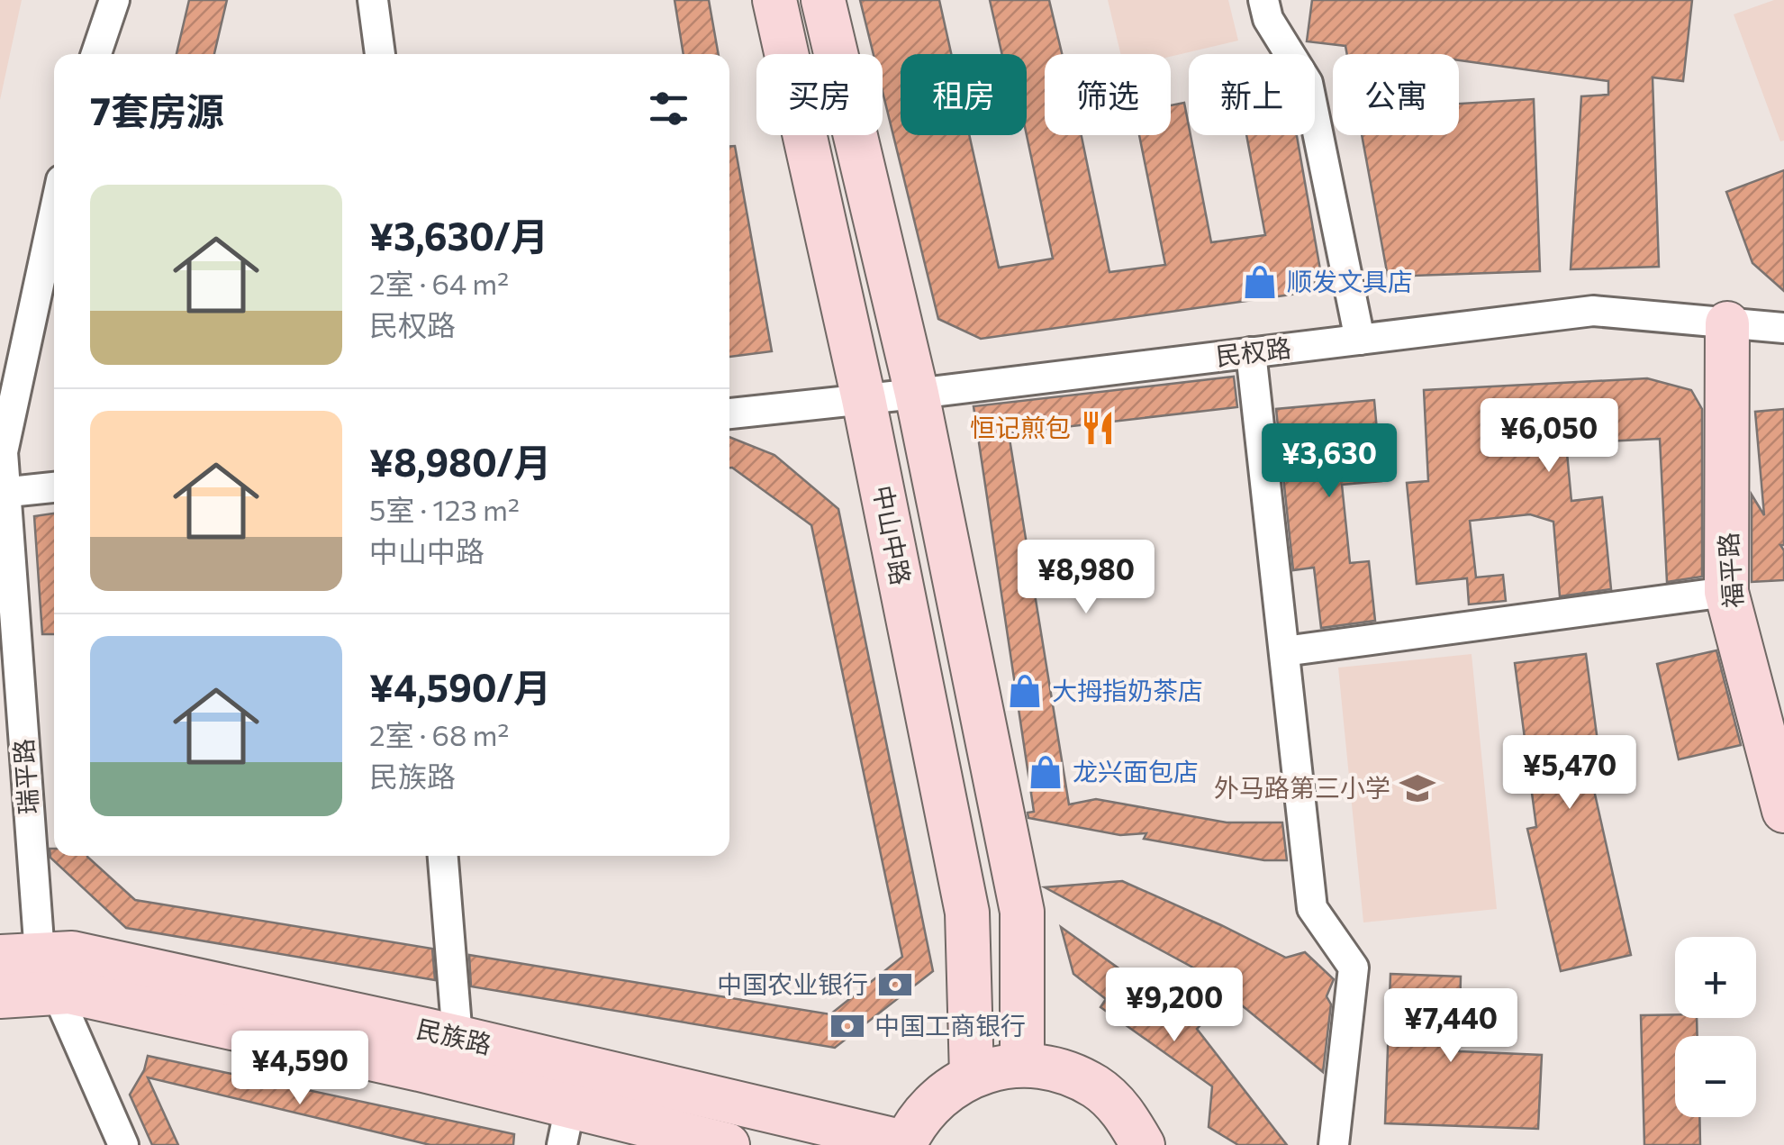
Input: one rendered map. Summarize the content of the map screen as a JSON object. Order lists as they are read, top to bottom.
{
  "streets": {
    "main road": ["中山中路", "福平路", "民族路"],
    "street": ["民权路", "瑞平路"]
  },
  "crossings": [
    ["民权路", "中山中路"],
    ["民权路", "福平路"],
    ["瑞平路", "民族路"]
  ],
  "places": {
    "shop": ["顺发文具店", "大拇指奶茶店", "龙兴面包店"],
    "restaurant": ["恒记煎包"],
    "school or university": ["外马路第三小学"],
    "bank": ["中国农业银行", "中国工商银行"]
  },
  "page": {
    "chip": [
      "买房",
      "租房",
      "筛选",
      "新上",
      "公寓"
    ],
    "heading": "7套房源",
    "list": [
      {
        "name": "¥3,630/月",
        "note": "2室 · 64 m² · 民权路"
      },
      {
        "name": "¥8,980/月",
        "note": "5室 · 123 m² · 中山中路"
      },
      {
        "name": "¥4,590/月",
        "note": "2室 · 68 m² · 民族路"
      }
    ],
    "price": [
      "¥6,050",
      "¥3,630",
      "¥8,980",
      "¥5,470",
      "¥9,200",
      "¥7,440",
      "¥4,590"
    ],
    "map_buttons": ["+", "−"]
  }
}
